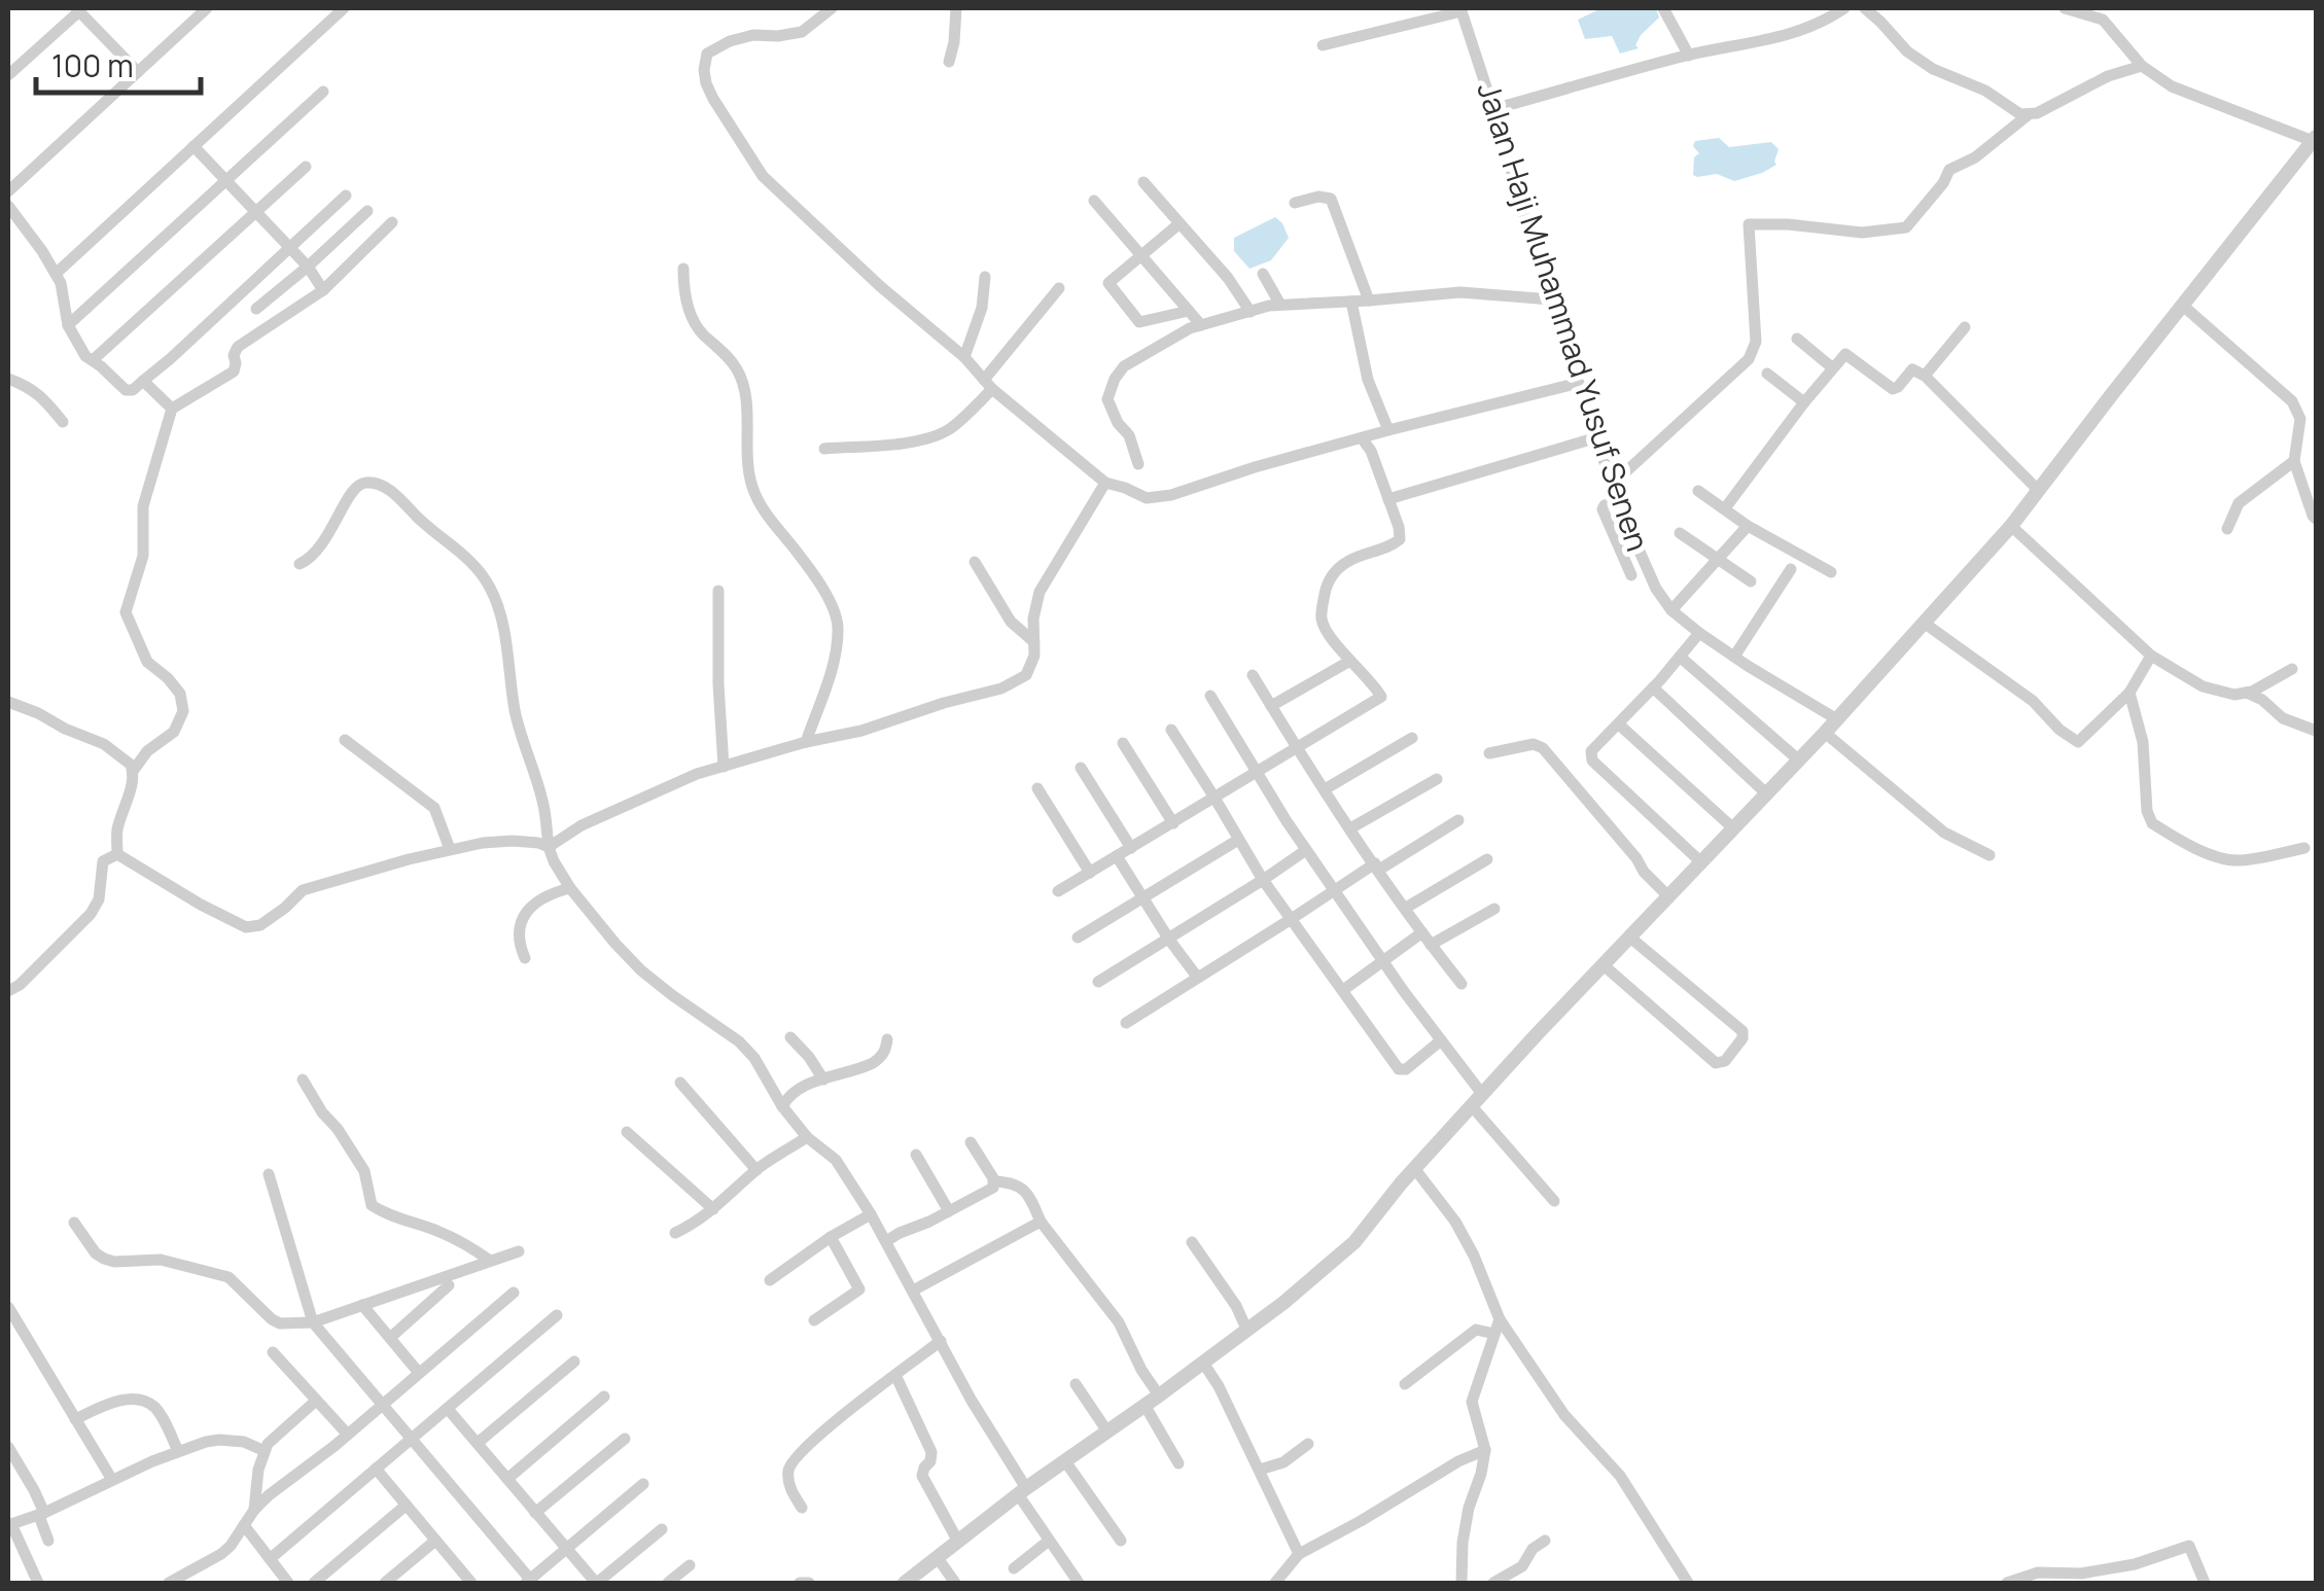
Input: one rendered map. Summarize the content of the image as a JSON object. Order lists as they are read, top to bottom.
{
  "streets": {
    "street": ["Jalan Haji Muhammad Yusuf Senen"]
  },
  "scale_bar": "100 m"
}
